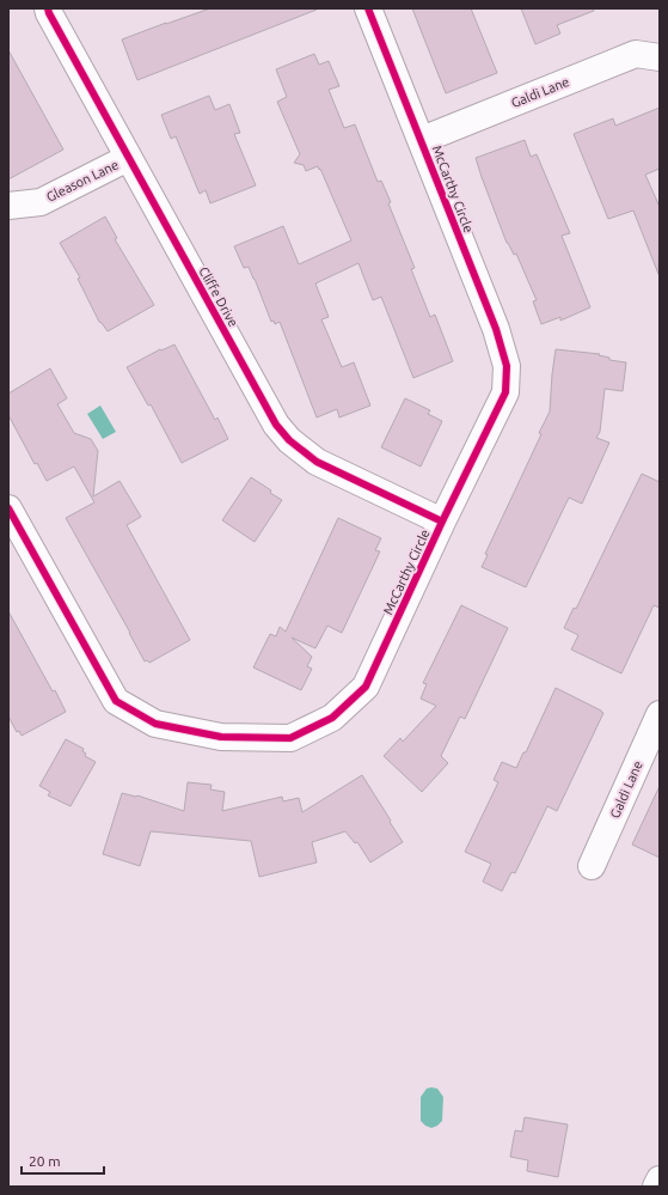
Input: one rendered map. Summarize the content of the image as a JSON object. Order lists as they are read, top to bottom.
{
  "streets": {
    "street": [
      "Galdi Lane",
      "Gleason Lane",
      "McCarthy Circle",
      "Cliffe Drive"
    ]
  },
  "crossings": [
    ["Galdi Lane", "McCarthy Circle"],
    ["Gleason Lane", "Cliffe Drive"],
    ["McCarthy Circle", "Cliffe Drive"]
  ],
  "scale_bar": "20 m"
}
